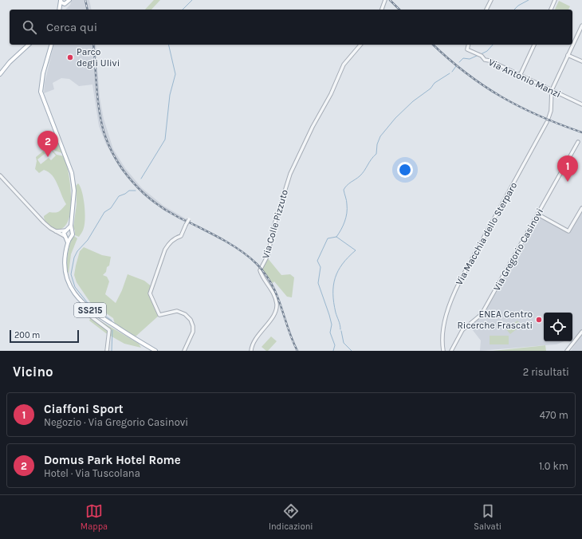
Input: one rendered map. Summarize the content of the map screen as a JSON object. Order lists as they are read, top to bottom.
{
  "streets": {
    "main road": ["SS215"],
    "street": [
      "Via Antonio Manzi",
      "Via Colle Pizzuto",
      "Via Macchia dello Sterparo",
      "Via Gregorio Casinovi"
    ]
  },
  "places": ["Parco degli Ulivi", "ENEA Centro Ricerche Frascati"],
  "scale_bar": "200 m",
  "page": {
    "search": "Cerca qui",
    "pins": ["2", "1"],
    "scale": "200 m",
    "heading": ["Vicino", "2 risultati"],
    "list": [
      {
        "mark": "1",
        "name": "Ciaffoni Sport",
        "note": "Negozio · Via Gregorio Casinovi",
        "value": "470 m"
      },
      {
        "mark": "2",
        "name": "Domus Park Hotel Rome",
        "note": "Hotel · Via Tuscolana",
        "value": "1.0 km"
      }
    ],
    "nav": ["Mappa", "Indicazioni", "Salvati"]
  }
}
